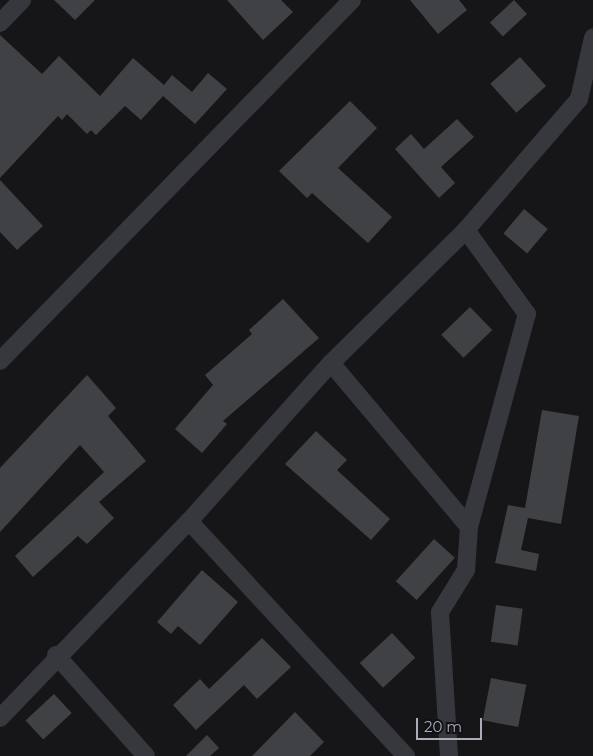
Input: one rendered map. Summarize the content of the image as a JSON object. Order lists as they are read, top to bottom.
{
  "scale_bar": "20 m"
}
